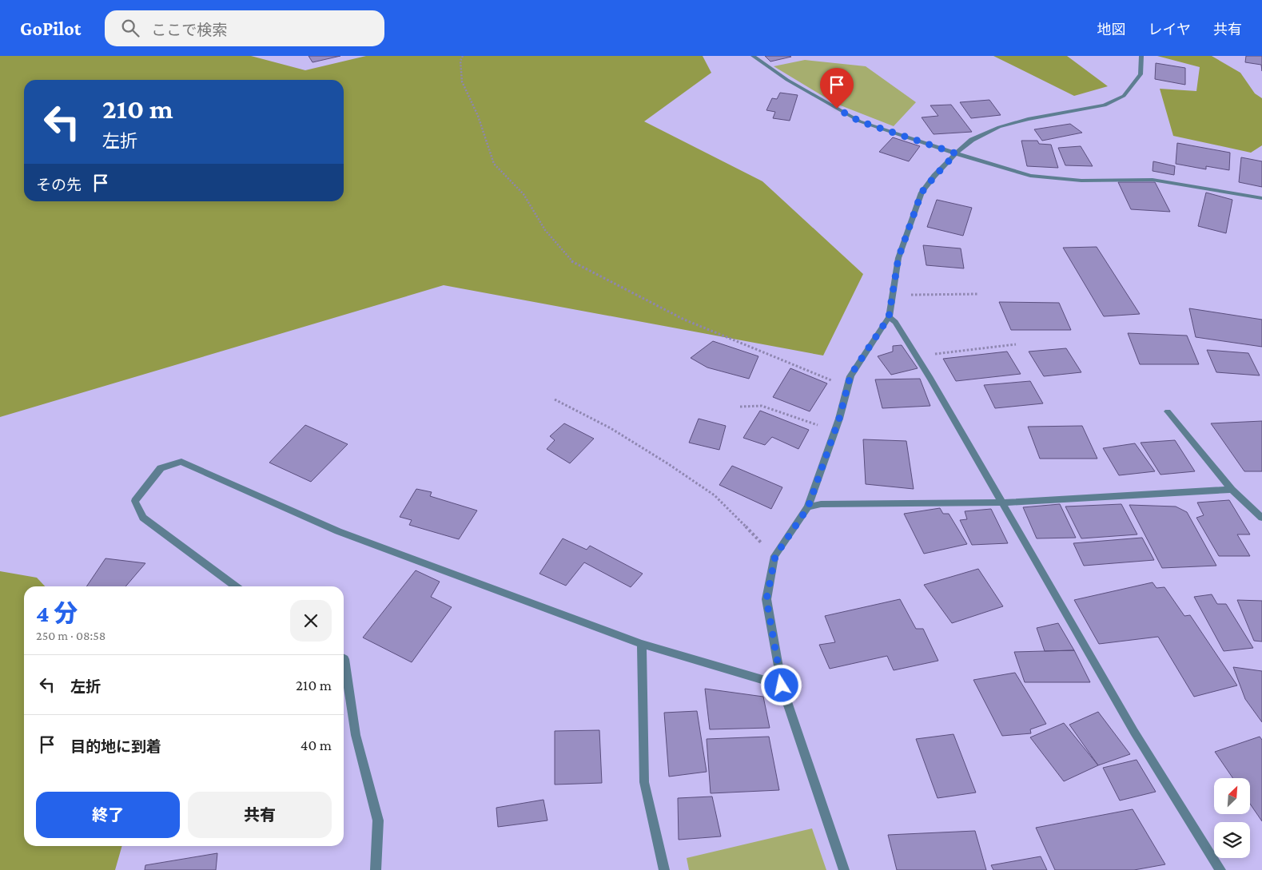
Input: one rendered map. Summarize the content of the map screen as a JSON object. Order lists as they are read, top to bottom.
{
  "north": "top right",
  "page": {
    "header": "GoPilot",
    "search": "ここで検索",
    "nav": ["地図", "レイヤ", "共有"],
    "turn": ["210 m", "左折"],
    "then": "その先",
    "heading": ["4 分", "250 m · 08:58"],
    "list": [
      {
        "name": "左折",
        "value": "210 m"
      },
      {
        "name": "目的地に到着",
        "value": "40 m"
      }
    ],
    "buttons": ["終了", "共有"]
  }
}
